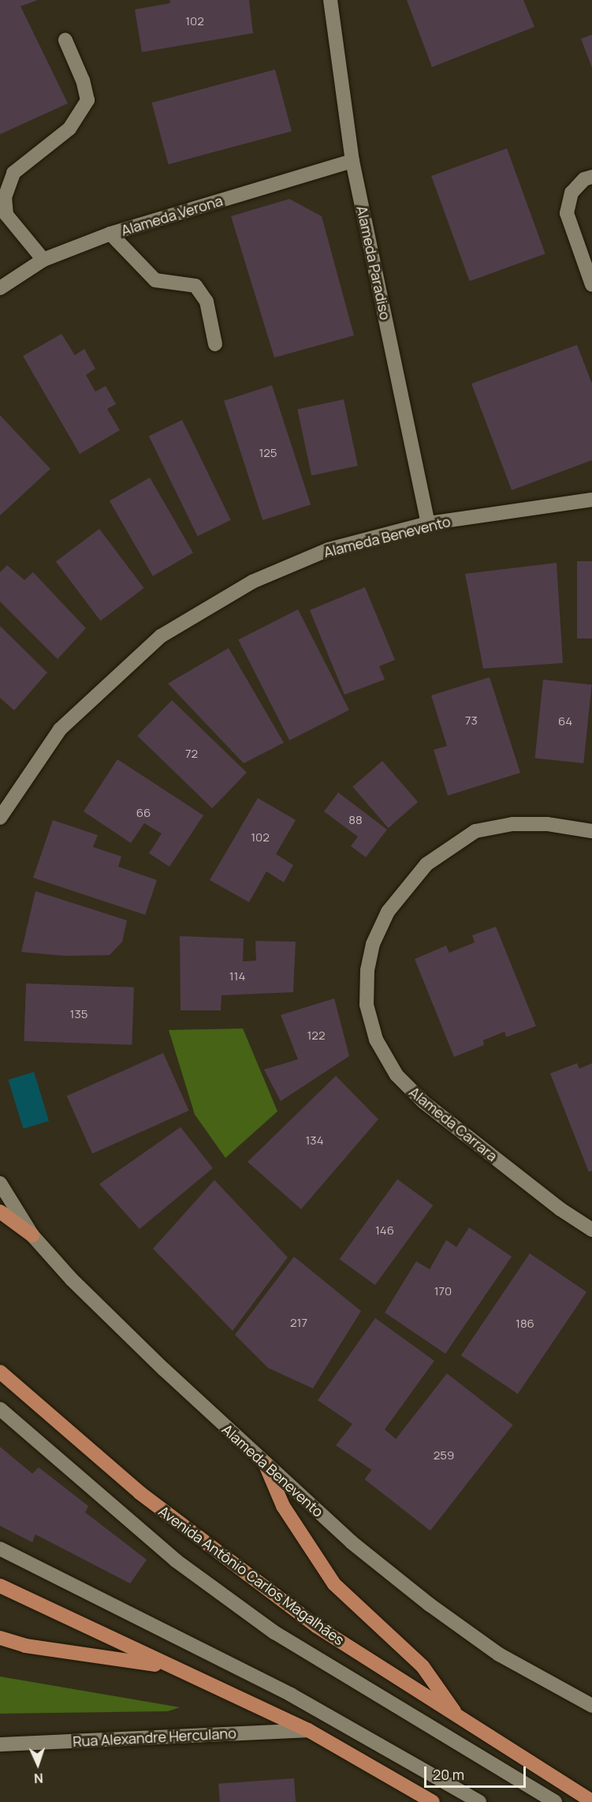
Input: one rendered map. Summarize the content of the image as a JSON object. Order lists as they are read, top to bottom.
{
  "streets": {
    "main road": ["Avenida Antônio Carlos Magalhães"],
    "street": [
      "Alameda Verona",
      "Alameda Paradiso",
      "Alameda Benevento",
      "Alameda Carrara",
      "Rua Alexandre Herculano"
    ]
  },
  "crossings": [
    ["Alameda Verona", "Alameda Paradiso"],
    ["Alameda Paradiso", "Alameda Benevento"]
  ],
  "house_numbers": [
    "102",
    "125",
    "73",
    "64",
    "72",
    "66",
    "88",
    "102",
    "114",
    "135",
    "122",
    "134",
    "146",
    "170",
    "217",
    "186",
    "259"
  ],
  "scale_bar": "20 m",
  "north": "bottom"
}
